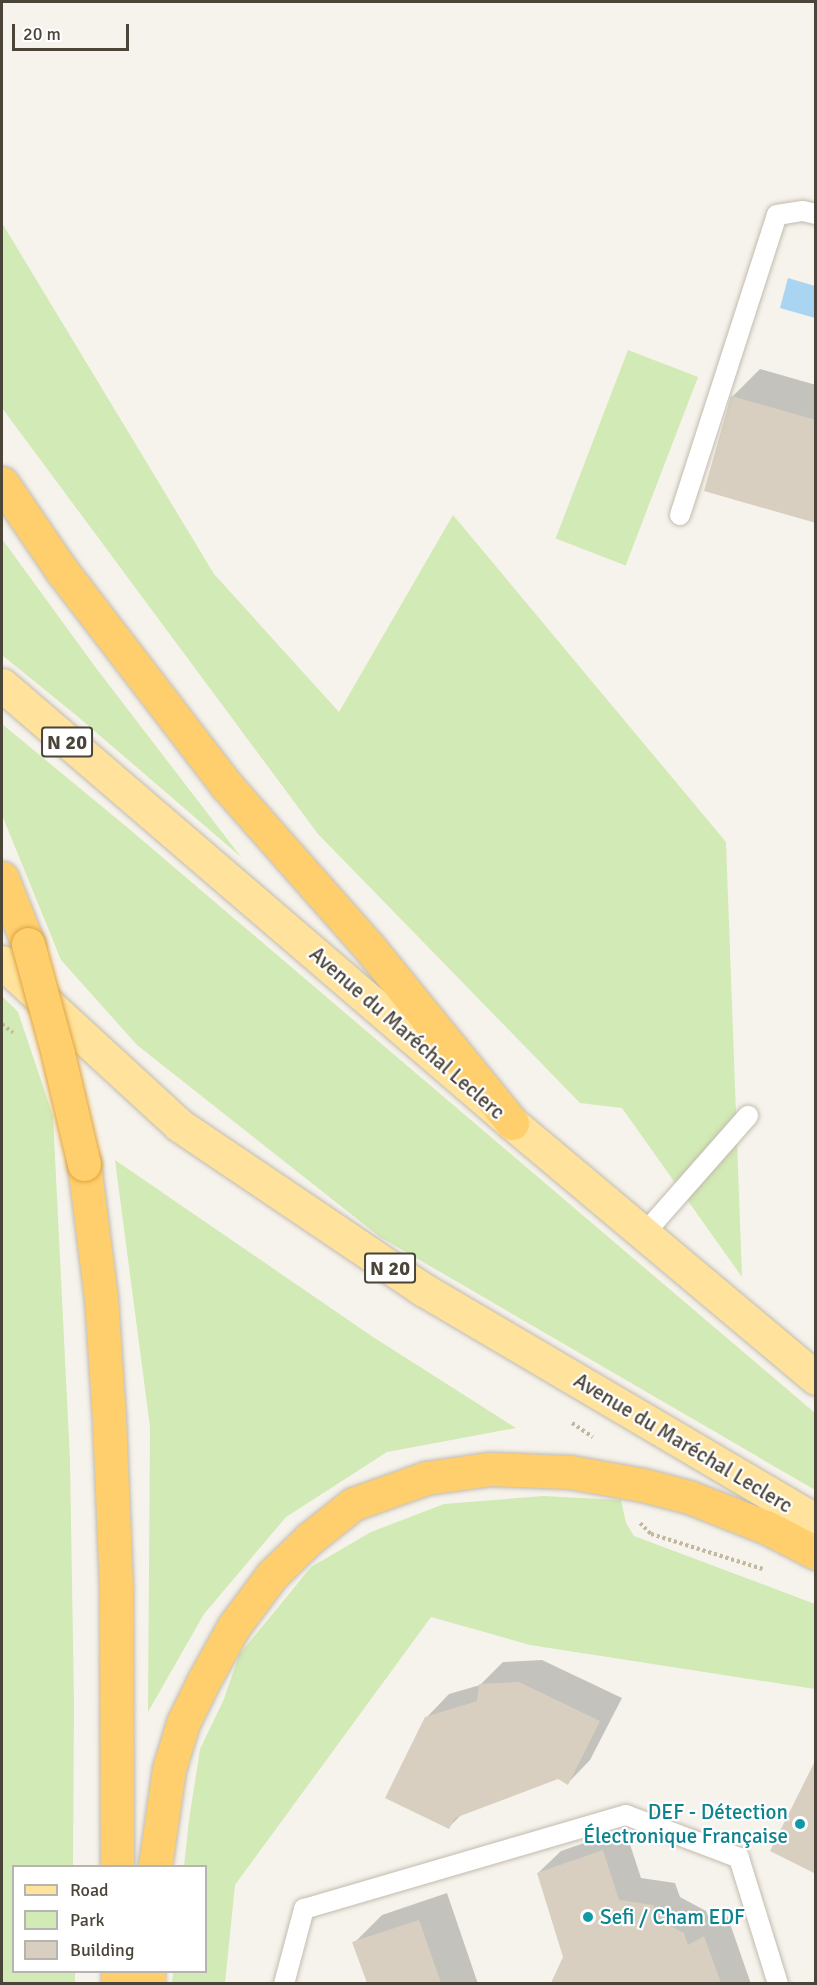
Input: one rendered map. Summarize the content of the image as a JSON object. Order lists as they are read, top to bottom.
{
  "streets": {
    "main road": ["N 20", "Avenue du Maréchal Leclerc"]
  },
  "places": ["DEF - Détection Électronique Française", "Sefi / Cham EDF"],
  "legend": ["Road", "Park", "Building"],
  "scale_bar": "20 m"
}
